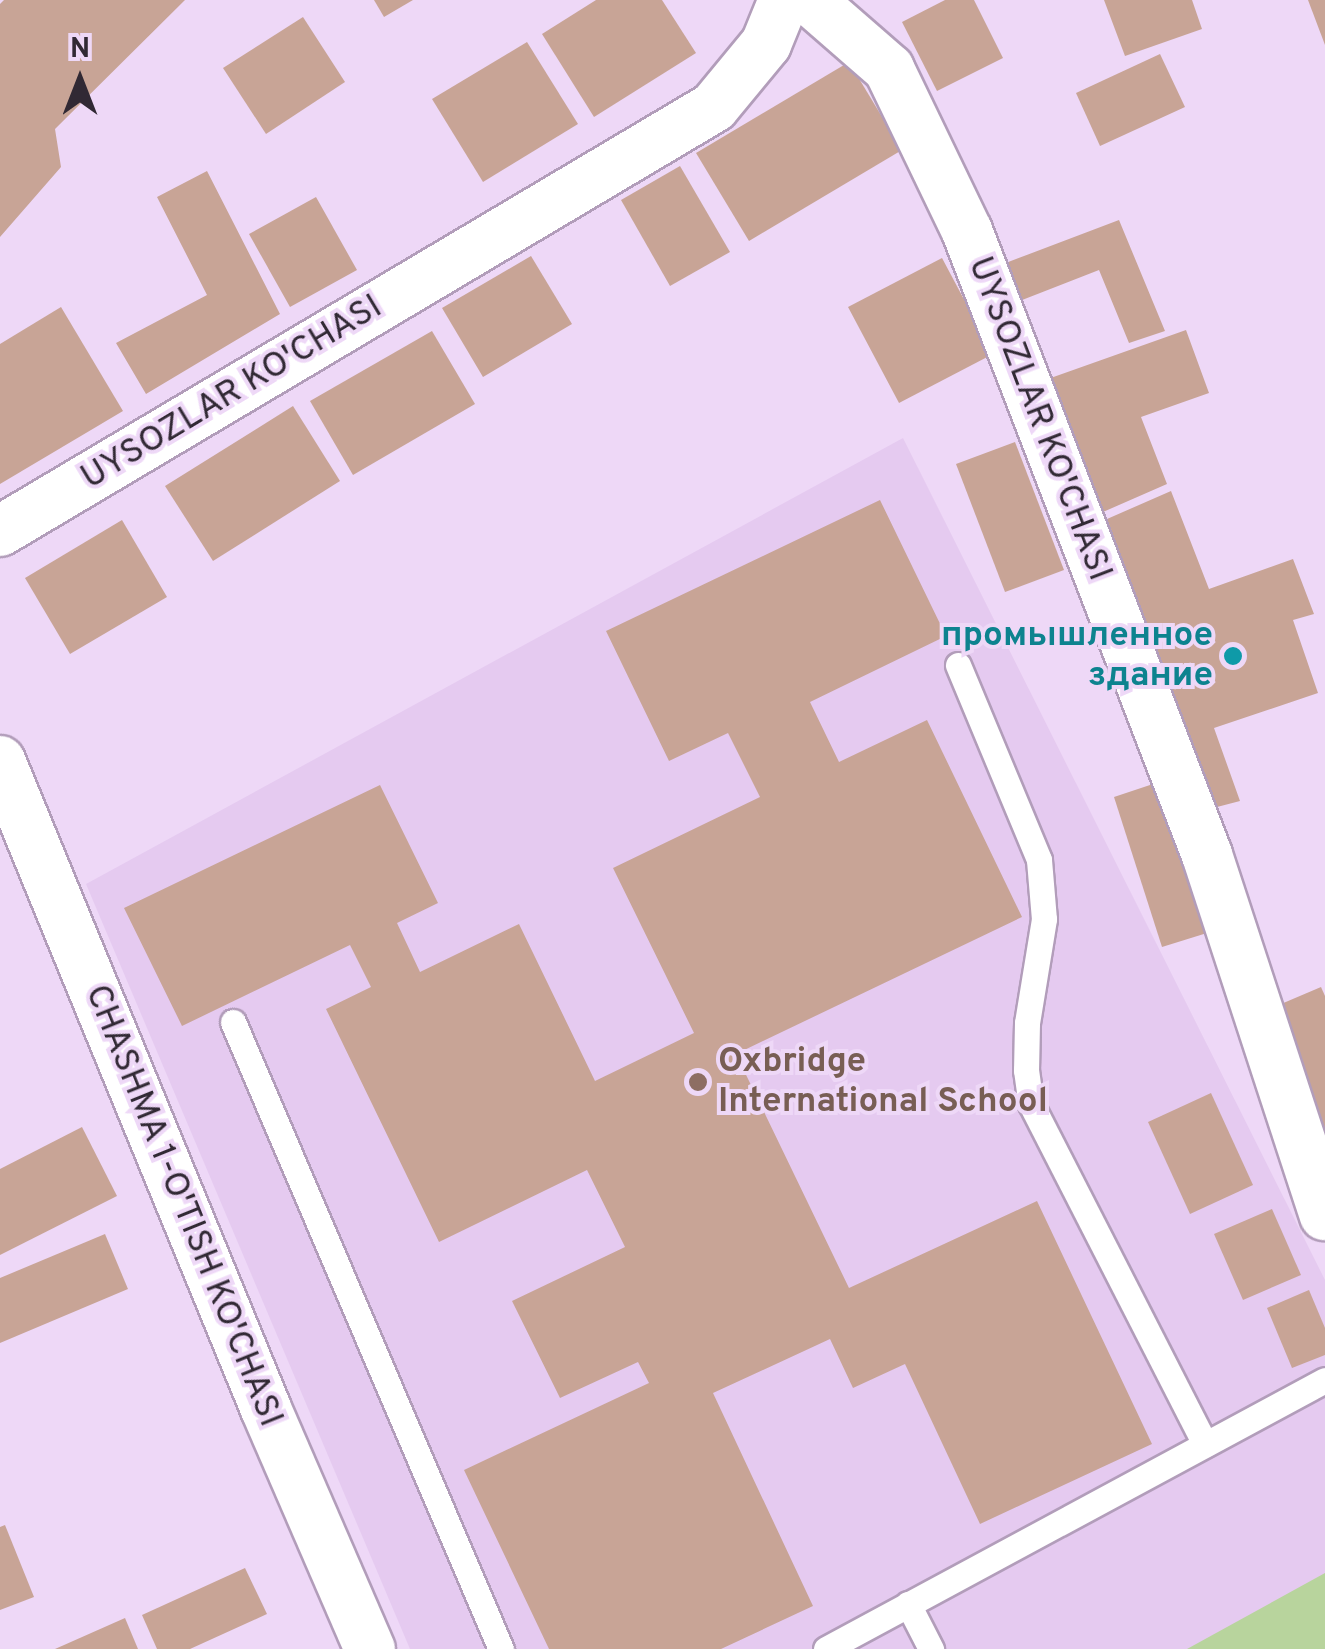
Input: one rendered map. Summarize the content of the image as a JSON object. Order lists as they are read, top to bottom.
{
  "streets": {
    "street": ["UYSOZLAR KO'CHASI", "CHASHMA 1-O'TISH KO'CHASI"]
  },
  "places": ["промышленное здание", "Oxbridge International School"],
  "north": "top"
}
